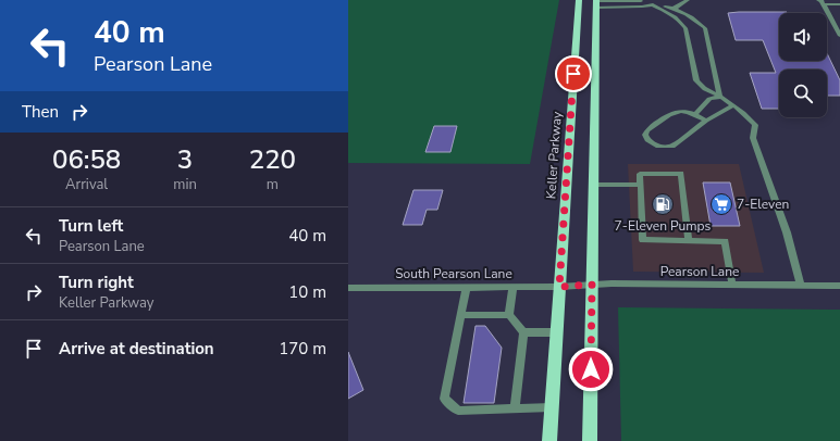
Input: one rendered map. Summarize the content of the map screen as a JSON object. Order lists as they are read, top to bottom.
{
  "streets": {
    "main road": ["Keller Parkway"],
    "street": ["Pearson Lane", "South Pearson Lane"]
  },
  "crossings": [
    ["Keller Parkway", "Pearson Lane"],
    ["Keller Parkway", "South Pearson Lane"],
    ["Pearson Lane", "South Pearson Lane"]
  ],
  "places": {
    "fuel station": ["7-Eleven Pumps"],
    "supermarket": ["7-Eleven"]
  },
  "page": {
    "turn": ["40 m", "Pearson Lane"],
    "then": "Then",
    "eta": [
      "06:58",
      "Arrival",
      "3",
      "min",
      "220",
      "m"
    ],
    "list": [
      {
        "name": "Turn left",
        "note": "Pearson Lane",
        "value": "40 m"
      },
      {
        "name": "Turn right",
        "note": "Keller Parkway",
        "value": "10 m"
      },
      {
        "name": "Arrive at destination",
        "value": "170 m"
      }
    ]
  }
}
